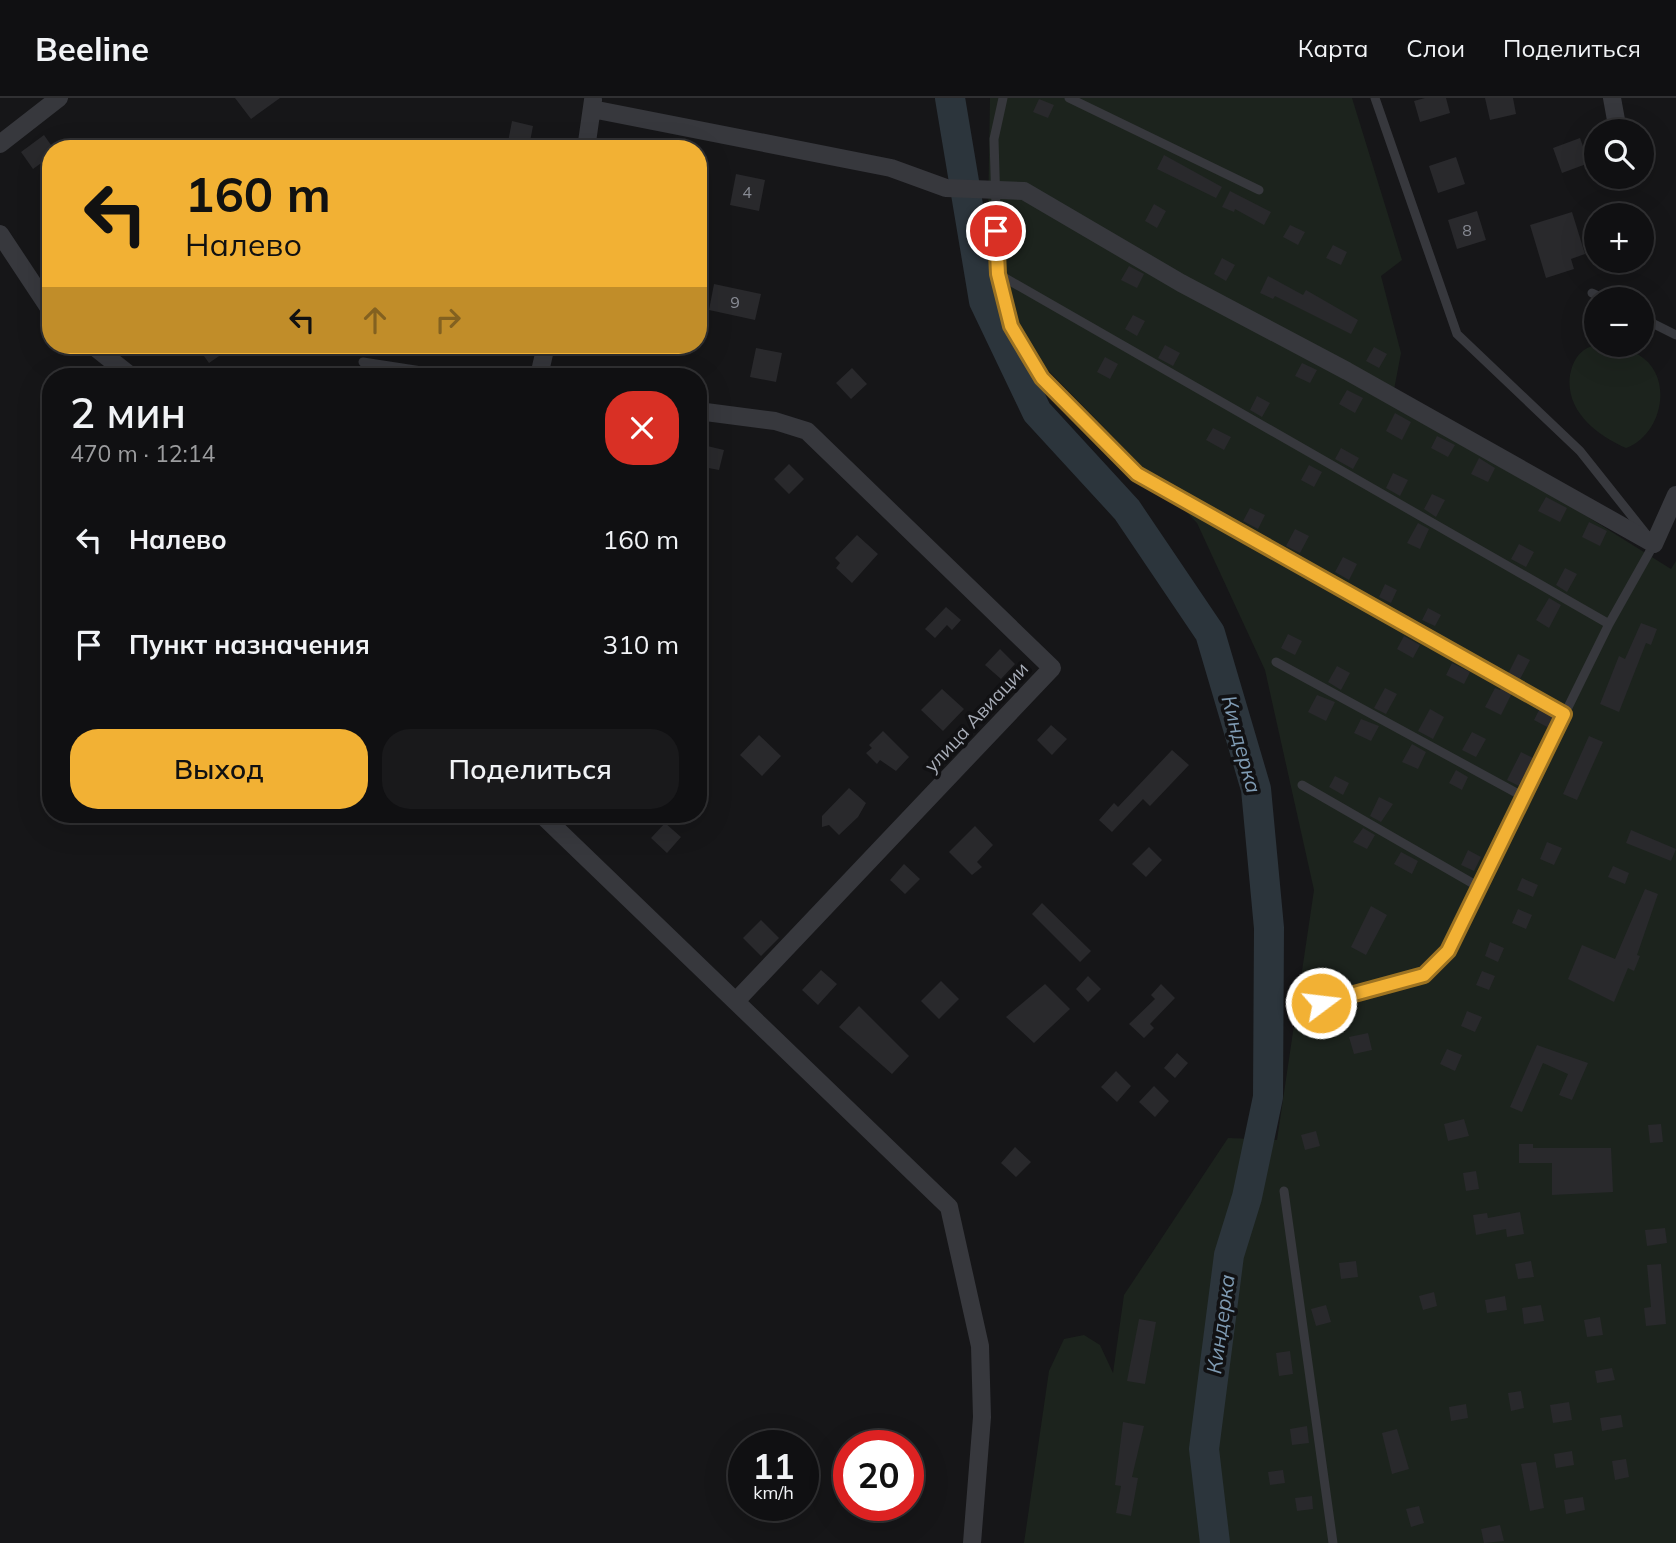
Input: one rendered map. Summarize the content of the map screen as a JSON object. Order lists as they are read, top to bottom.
{
  "streets": {
    "street": ["улица Авиации"]
  },
  "water": ["Киндерка"],
  "house_numbers": ["4", "8", "9"],
  "page": {
    "header": "Beeline",
    "nav": ["Карта", "Слои", "Поделиться"],
    "map_buttons": ["+", "−"],
    "turn": ["160 m", "Налево"],
    "heading": ["2 мин", "470 m · 12:14"],
    "list": [
      {
        "name": "Налево",
        "value": "160 m"
      },
      {
        "name": "Пункт назначения",
        "value": "310 m"
      }
    ],
    "buttons": ["Выход", "Поделиться"],
    "speed": "11 km/h",
    "limit": "20"
  }
}
